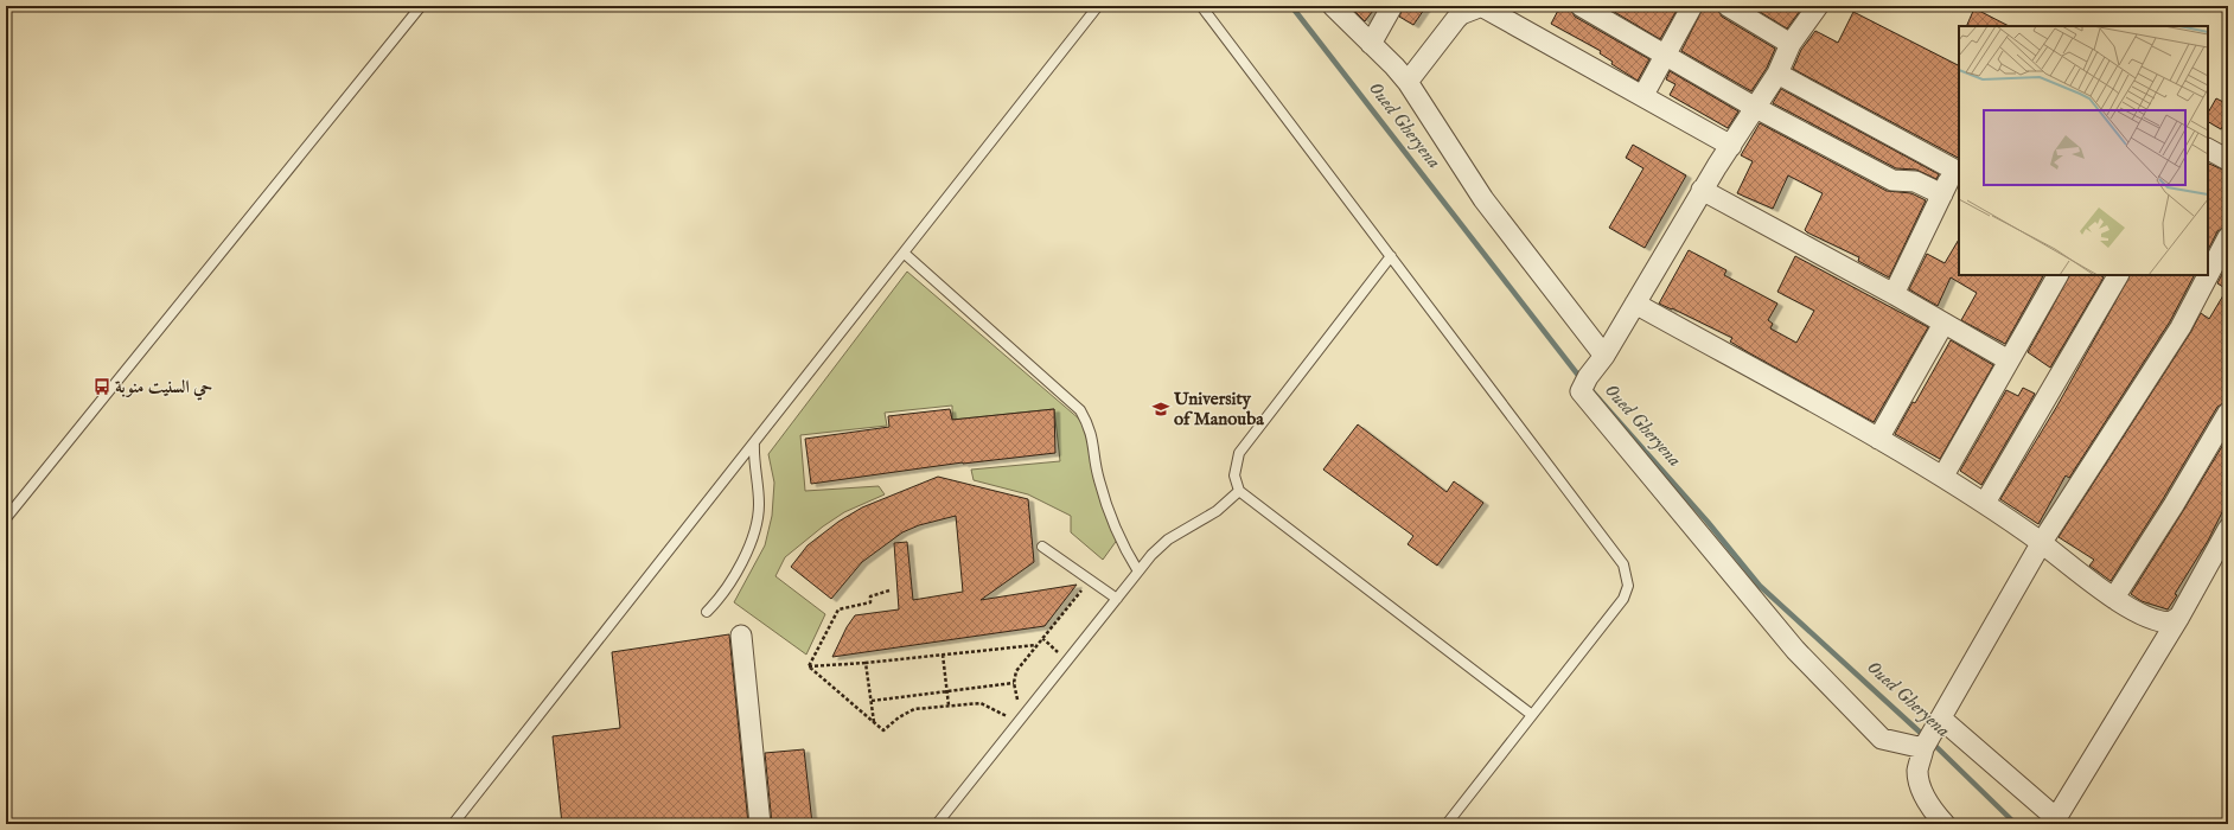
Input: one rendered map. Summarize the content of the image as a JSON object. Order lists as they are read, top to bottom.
{
  "water": ["Oued Gheryena"],
  "places": {
    "bus stop": ["حي السنيت منوبة"],
    "school or university": ["University of Manouba"]
  }
}
